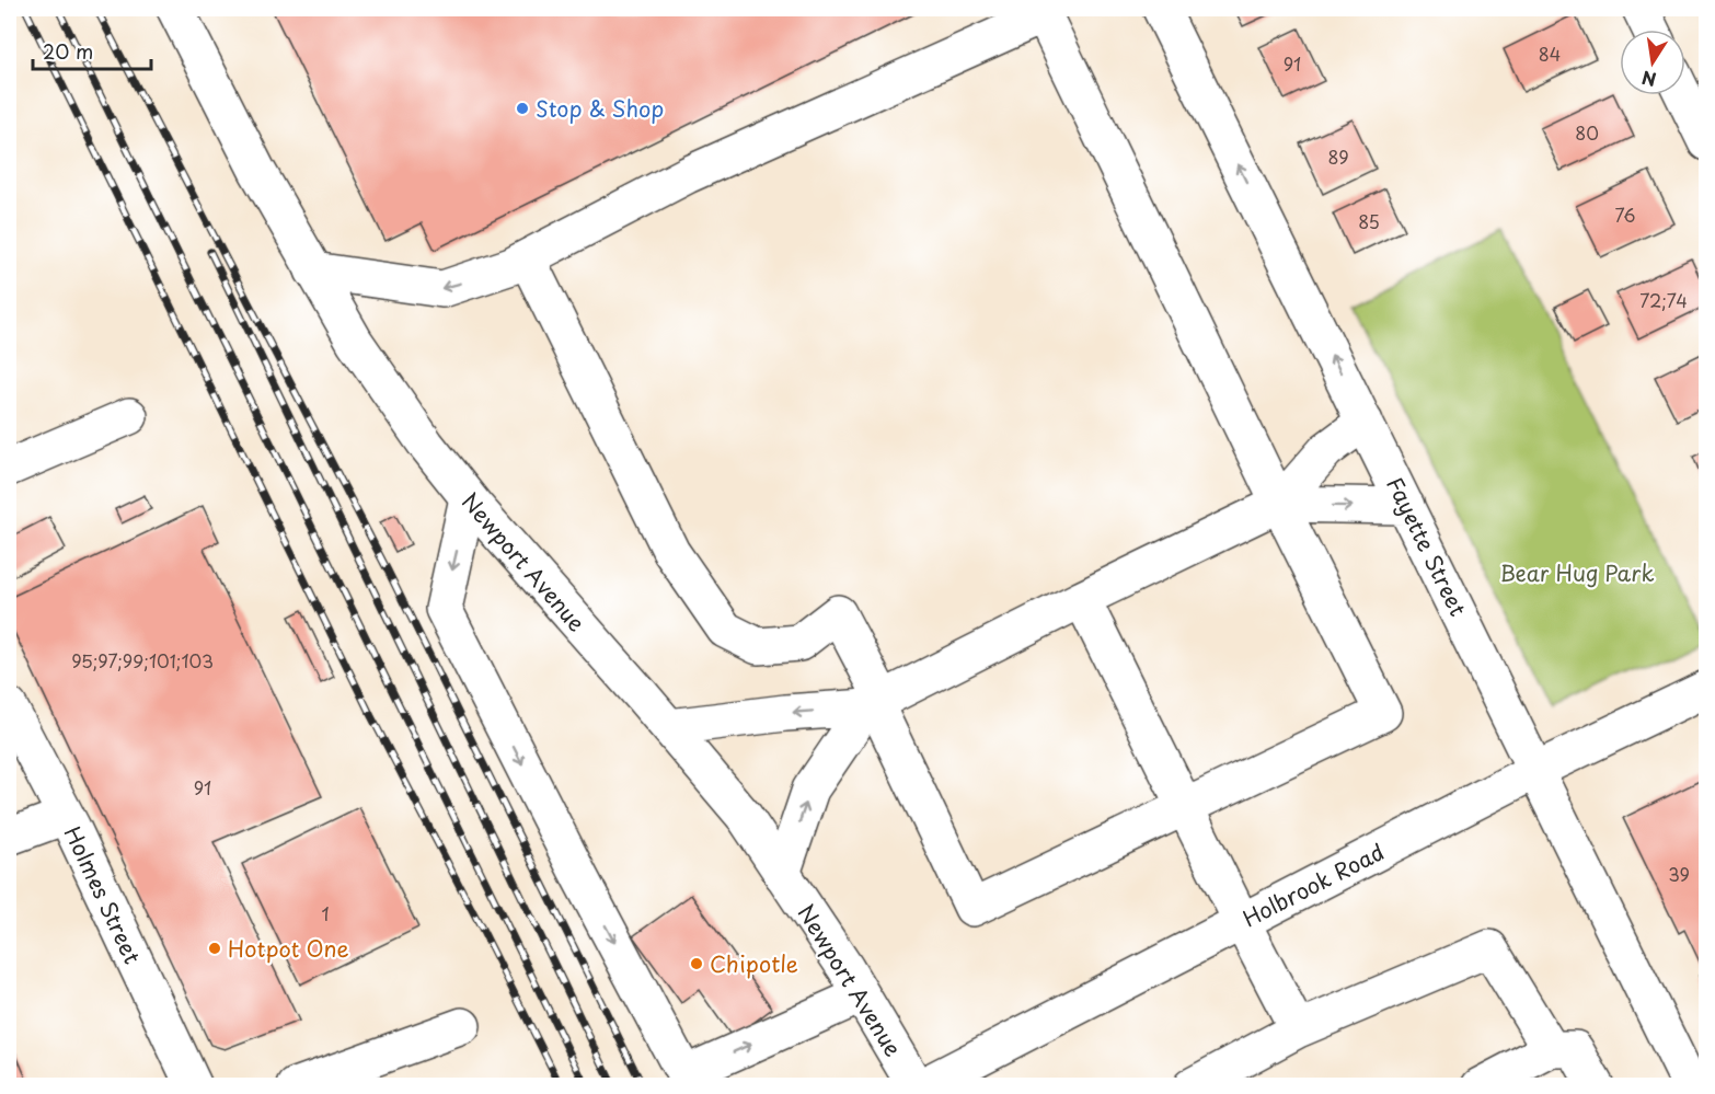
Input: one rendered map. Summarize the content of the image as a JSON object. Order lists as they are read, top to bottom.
{
  "streets": {
    "street": [
      "Fayette Street",
      "Newport Avenue",
      "Holbrook Road",
      "Holmes Street"
    ]
  },
  "crossings": [
    ["Fayette Street", "Holbrook Road"]
  ],
  "one_way": ["Fayette Street"],
  "parks": ["Bear Hug Park"],
  "places": ["Stop & Shop", "Hotpot One", "Chipotle"],
  "house_numbers": [
    "84",
    "91",
    "80",
    "89",
    "76",
    "85",
    "72;74",
    "95;97;99;101;103",
    "91",
    "39",
    "1"
  ],
  "scale_bar": "20 m",
  "north": "bottom"
}
